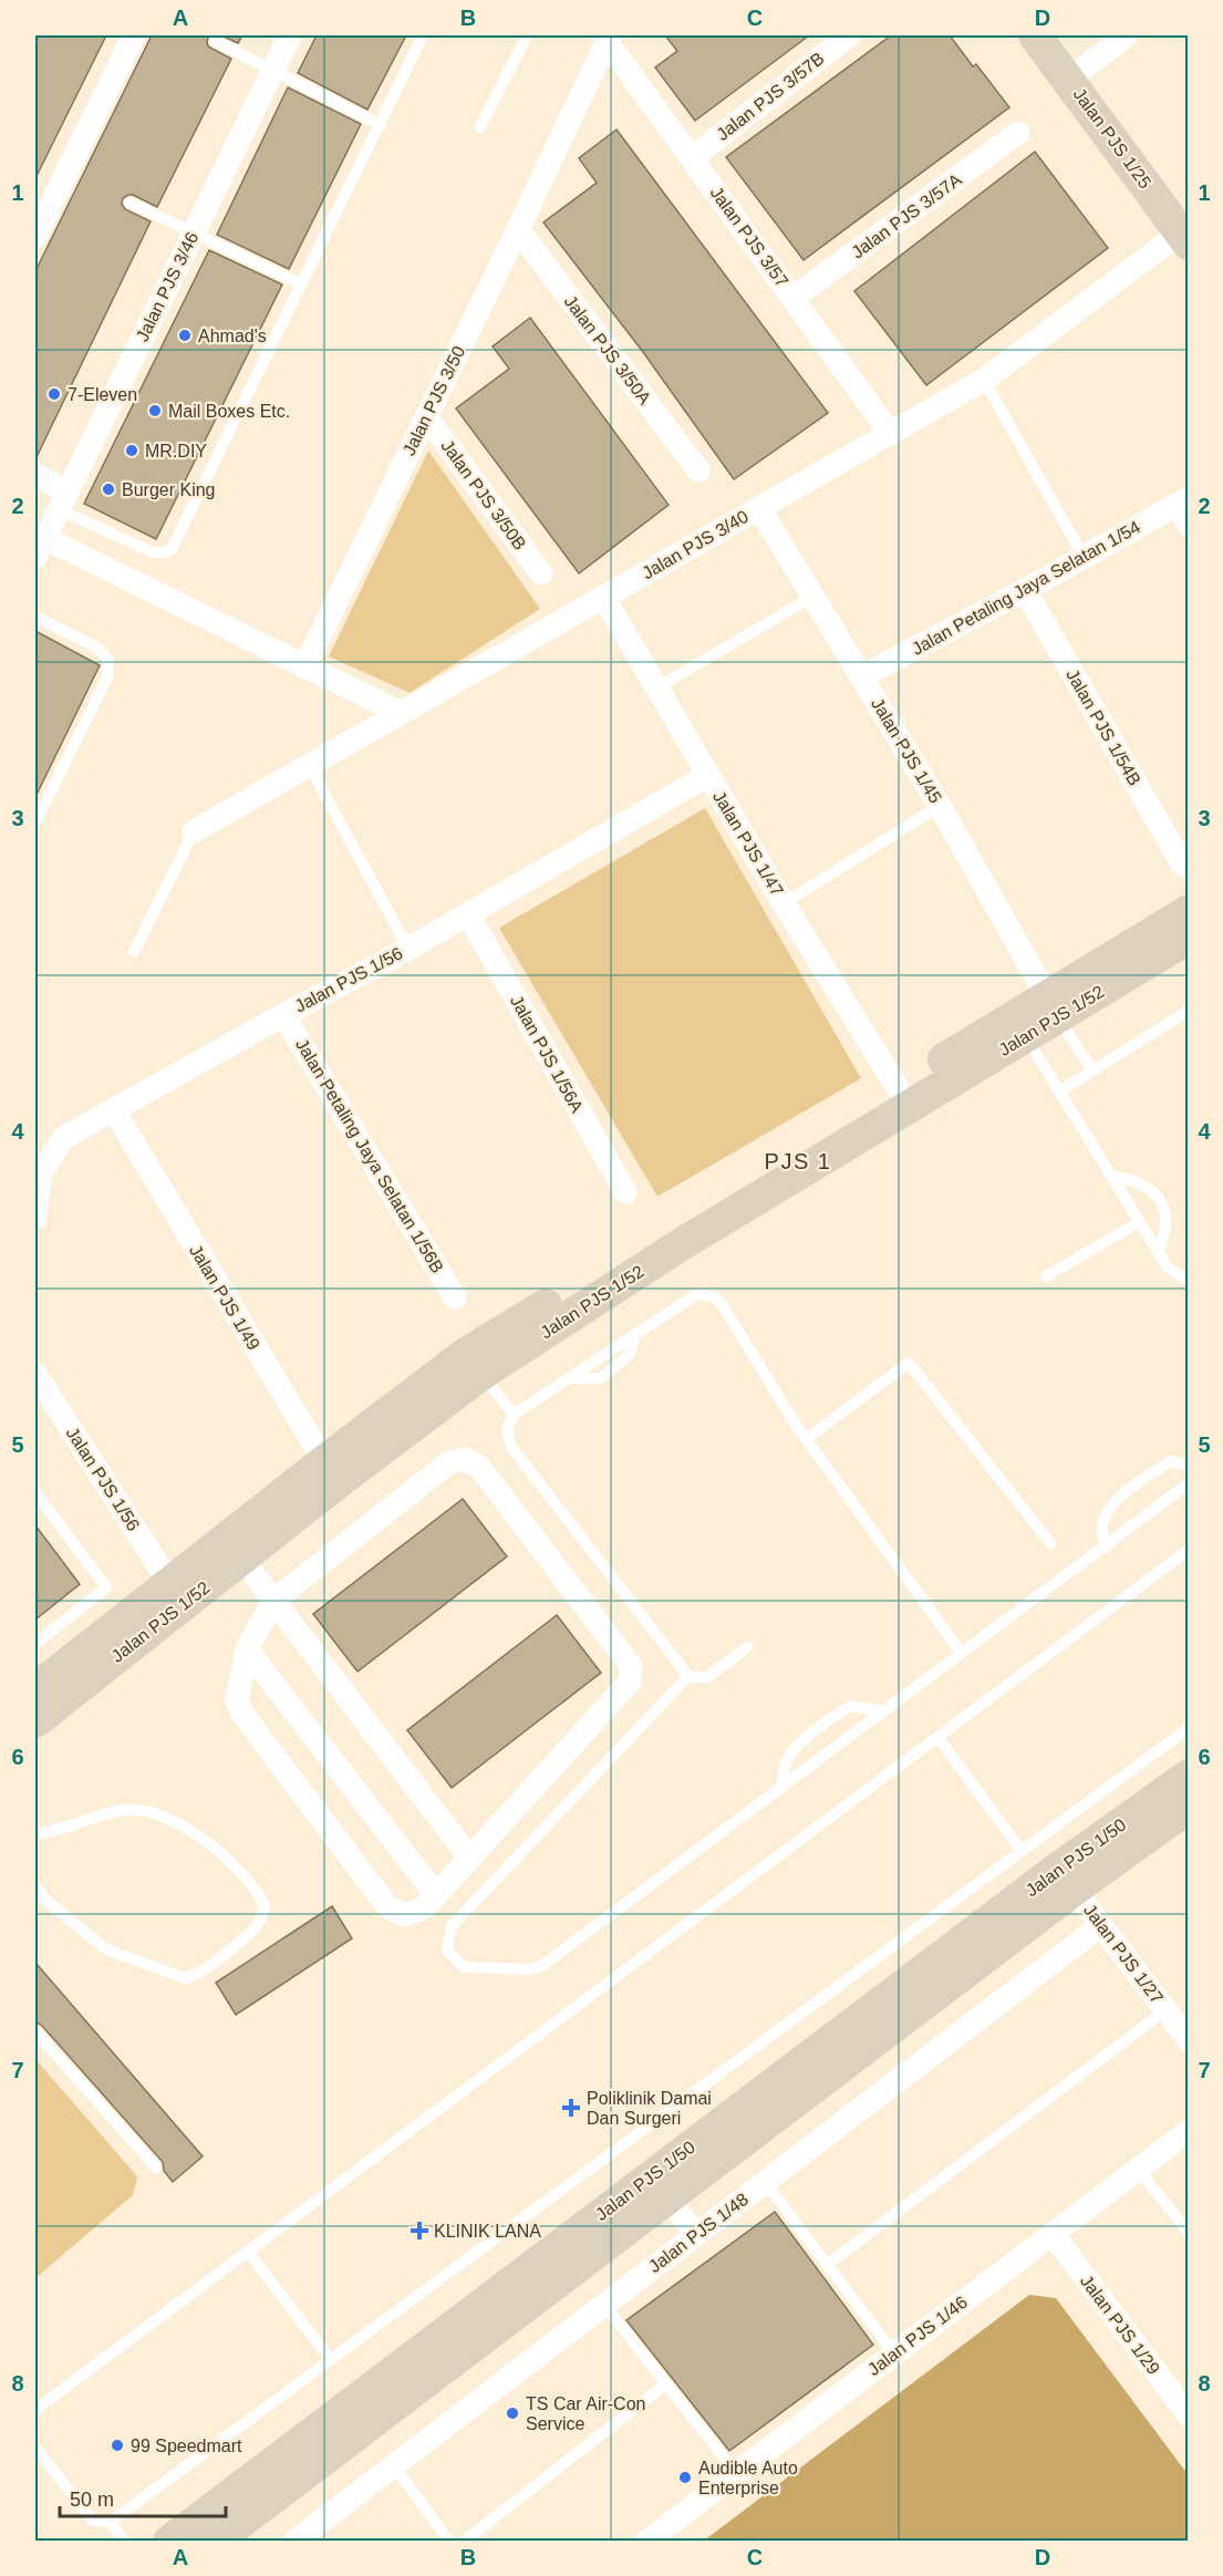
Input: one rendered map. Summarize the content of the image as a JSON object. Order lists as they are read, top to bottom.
{
  "streets": {
    "street": [
      "Jalan PJS 3/57B",
      "Jalan PJS 1/25",
      "Jalan PJS 3/57A",
      "Jalan PJS 3/57",
      "Jalan PJS 3/46",
      "Jalan PJS 3/50A",
      "Jalan PJS 3/50",
      "Jalan PJS 3/50B",
      "Jalan PJS 3/40",
      "Jalan Petaling Jaya Selatan 1/54",
      "Jalan PJS 1/54B",
      "Jalan PJS 1/45",
      "Jalan PJS 1/47",
      "Jalan PJS 1/56",
      "Jalan PJS 1/52",
      "Jalan PJS 1/56A",
      "Jalan Petaling Jaya Selatan 1/56B",
      "Jalan PJS 1/49",
      "Jalan PJS 1/50",
      "Jalan PJS 1/27",
      "Jalan PJS 1/48",
      "Jalan PJS 1/29",
      "Jalan PJS 1/46"
    ]
  },
  "crossings": [
    ["Jalan PJS 3/57B", "Jalan PJS 3/57"],
    ["Jalan PJS 1/25", "Jalan PJS 3/40"],
    ["Jalan PJS 3/57A", "Jalan PJS 3/57"],
    ["Jalan PJS 3/57", "Jalan PJS 3/50"],
    ["Jalan PJS 3/57", "Jalan PJS 3/40"],
    ["Jalan PJS 3/50A", "Jalan PJS 3/50"],
    ["Jalan PJS 3/50", "Jalan PJS 3/50B"],
    ["Jalan PJS 3/40", "Jalan PJS 1/45"],
    ["Jalan PJS 3/40", "Jalan PJS 1/47"],
    ["Jalan Petaling Jaya Selatan 1/54", "Jalan PJS 1/54B"],
    ["Jalan Petaling Jaya Selatan 1/54", "Jalan PJS 1/45"],
    ["Jalan PJS 1/45", "Jalan PJS 1/52"],
    ["Jalan PJS 1/47", "Jalan PJS 1/56"],
    ["Jalan PJS 1/47", "Jalan PJS 1/52"],
    ["Jalan PJS 1/56", "Jalan PJS 1/52"],
    ["Jalan PJS 1/56", "Jalan PJS 1/56A"],
    ["Jalan PJS 1/56", "Jalan Petaling Jaya Selatan 1/56B"],
    ["Jalan PJS 1/56", "Jalan PJS 1/49"],
    ["Jalan PJS 1/52", "Jalan PJS 1/49"],
    ["Jalan PJS 1/50", "Jalan PJS 1/27"],
    ["Jalan PJS 1/27", "Jalan PJS 1/48"],
    ["Jalan PJS 1/29", "Jalan PJS 1/46"]
  ],
  "districts": ["PJS 1"],
  "places": {
    "other": [
      "Ahmad's",
      "7-Eleven",
      "Mail Boxes Etc.",
      "MR.DIY",
      "Burger King",
      "TS Car Air-Con Service",
      "99 Speedmart",
      "Audible Auto Enterprise"
    ],
    "health": ["Poliklinik Damai Dan Surgeri", "KLINIK LANA"]
  },
  "scale_bar": "50 m",
  "grid": {
    "columns": [
      "A",
      "B",
      "C",
      "D"
    ],
    "rows": [
      "1",
      "2",
      "3",
      "4",
      "5",
      "6",
      "7",
      "8"
    ]
  }
}
